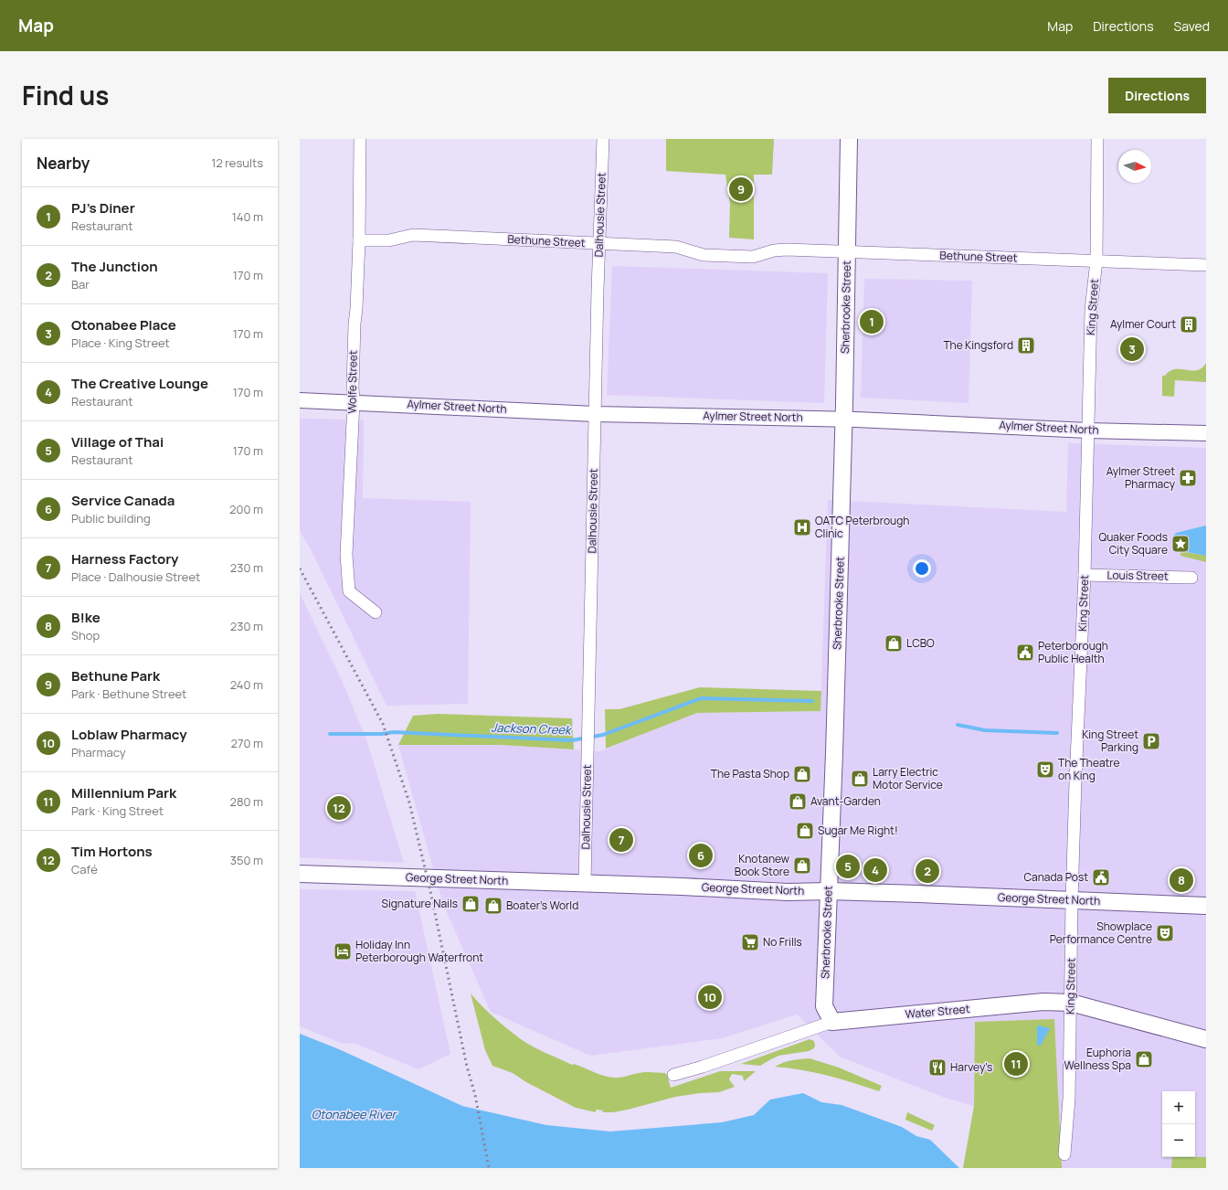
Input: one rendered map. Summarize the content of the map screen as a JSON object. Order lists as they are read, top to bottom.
{
  "streets": {
    "main road": ["Sherbrooke Street", "George Street North", "Water Street"],
    "street": [
      "Dalhousie Street",
      "Bethune Street",
      "King Street",
      "Wolfe Street",
      "Aylmer Street North",
      "Louis Street"
    ]
  },
  "crossings": [
    ["Dalhousie Street", "Bethune Street"],
    ["Dalhousie Street", "Aylmer Street North"],
    ["Dalhousie Street", "George Street North"],
    ["Bethune Street", "Sherbrooke Street"],
    ["Bethune Street", "King Street"],
    ["Bethune Street", "Wolfe Street"],
    ["Sherbrooke Street", "Aylmer Street North"],
    ["Sherbrooke Street", "George Street North"],
    ["Sherbrooke Street", "Water Street"],
    ["King Street", "Aylmer Street North"],
    ["King Street", "Louis Street"],
    ["King Street", "George Street North"],
    ["King Street", "Water Street"],
    ["Wolfe Street", "Aylmer Street North"]
  ],
  "water": ["Jackson Creek", "Otonabee River"],
  "places": {
    "building": ["Aylmer Court", "The Kingsford"],
    "pharmacy": ["Aylmer Street Pharmacy"],
    "hospital": ["OATC Peterbrough Clinic"],
    "place": ["Quaker Foods City Square"],
    "shop": [
      "LCBO",
      "The Pasta Shop",
      "Larry Electric Motor Service",
      "Avant-Garden",
      "Sugar Me Right!",
      "Knotanew Book Store",
      "Signature Nails",
      "Boater's World",
      "Euphoria Wellness Spa"
    ],
    "public building": ["Peterborough Public Health", "Canada Post"],
    "parking": ["King Street Parking"],
    "theatre": ["The Theatre on King", "Showplace Performance Centre"],
    "supermarket": ["No Frills"],
    "hotel": ["Holiday Inn Peterborough Waterfront"],
    "restaurant": ["Harvey's"]
  },
  "north": "right",
  "page": {
    "header": "Map",
    "nav": ["Map", "Directions", "Saved"],
    "title": "Find us",
    "buttons": "Directions",
    "heading": ["Nearby", "12 results"],
    "pins": [
      "9",
      "1",
      "3",
      "12",
      "7",
      "6",
      "5",
      "4",
      "2",
      "8",
      "10",
      "11"
    ],
    "list": [
      {
        "mark": "1",
        "name": "PJ's Diner",
        "note": "Restaurant",
        "value": "140 m"
      },
      {
        "mark": "2",
        "name": "The Junction",
        "note": "Bar",
        "value": "170 m"
      },
      {
        "mark": "3",
        "name": "Otonabee Place",
        "note": "Place · King Street",
        "value": "170 m"
      },
      {
        "mark": "4",
        "name": "The Creative Lounge",
        "note": "Restaurant",
        "value": "170 m"
      },
      {
        "mark": "5",
        "name": "Village of Thai",
        "note": "Restaurant",
        "value": "170 m"
      },
      {
        "mark": "6",
        "name": "Service Canada",
        "note": "Public building",
        "value": "200 m"
      },
      {
        "mark": "7",
        "name": "Harness Factory",
        "note": "Place · Dalhousie Street",
        "value": "230 m"
      },
      {
        "mark": "8",
        "name": "B!ke",
        "note": "Shop",
        "value": "230 m"
      },
      {
        "mark": "9",
        "name": "Bethune Park",
        "note": "Park · Bethune Street",
        "value": "240 m"
      },
      {
        "mark": "10",
        "name": "Loblaw Pharmacy",
        "note": "Pharmacy",
        "value": "270 m"
      },
      {
        "mark": "11",
        "name": "Millennium Park",
        "note": "Park · King Street",
        "value": "280 m"
      },
      {
        "mark": "12",
        "name": "Tim Hortons",
        "note": "Café",
        "value": "350 m"
      }
    ],
    "map_buttons": ["+", "−"]
  }
}
